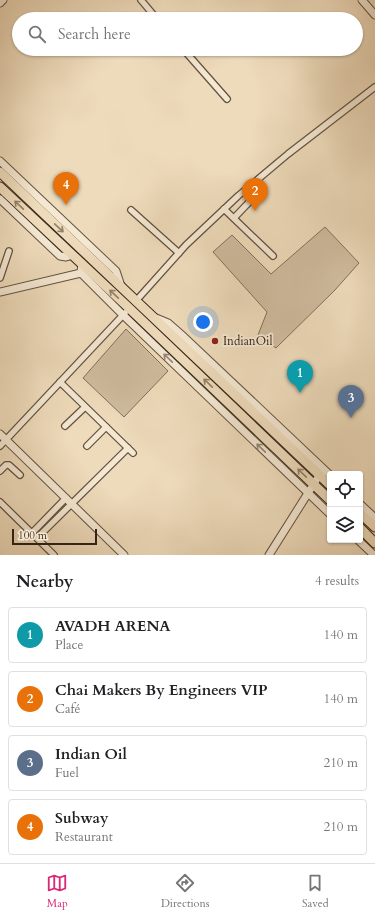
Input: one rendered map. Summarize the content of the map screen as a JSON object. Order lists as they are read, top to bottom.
{
  "places": ["IndianOil"],
  "scale_bar": "100 m",
  "page": {
    "search": "Search here",
    "pins": [
      "4",
      "2",
      "1",
      "3"
    ],
    "scale": "100 m",
    "heading": ["Nearby", "4 results"],
    "list": [
      {
        "mark": "1",
        "name": "AVADH ARENA",
        "note": "Place",
        "value": "140 m"
      },
      {
        "mark": "2",
        "name": "Chai Makers By Engineers VIP",
        "note": "Café",
        "value": "140 m"
      },
      {
        "mark": "3",
        "name": "Indian Oil",
        "note": "Fuel",
        "value": "210 m"
      },
      {
        "mark": "4",
        "name": "Subway",
        "note": "Restaurant",
        "value": "210 m"
      }
    ],
    "nav": ["Map", "Directions", "Saved"]
  }
}
